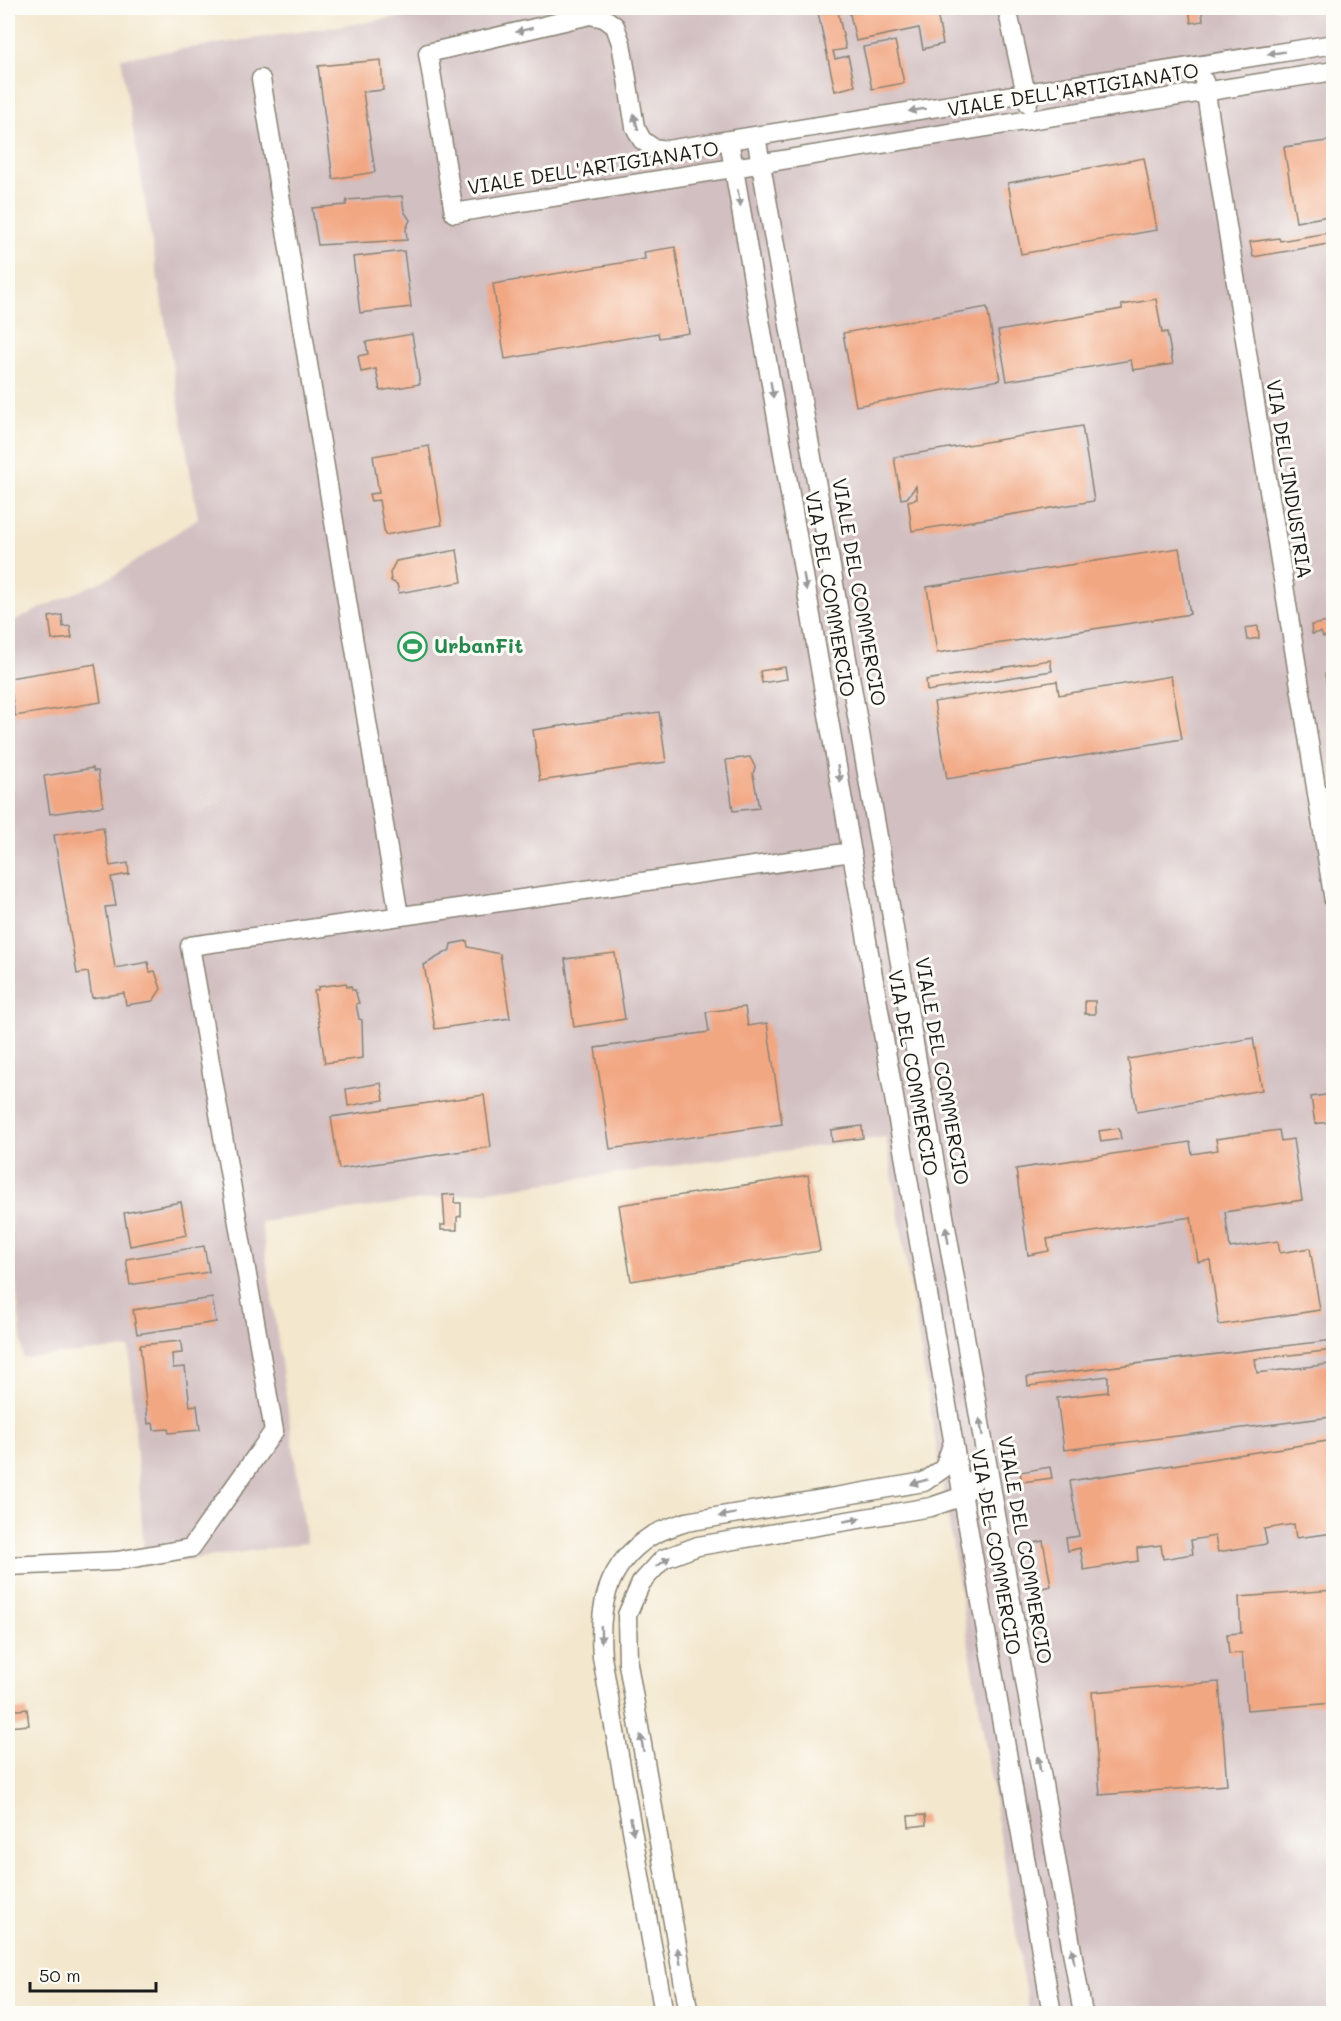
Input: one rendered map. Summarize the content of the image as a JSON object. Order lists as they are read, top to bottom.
{
  "streets": {
    "street": [
      "VIALE DELL'ARTIGIANATO",
      "VIA DELL'INDUSTRIA",
      "VIALE DEL COMMERCIO",
      "VIA DEL COMMERCIO"
    ]
  },
  "crossings": [
    ["VIALE DELL'ARTIGIANATO", "VIA DELL'INDUSTRIA"],
    ["VIALE DELL'ARTIGIANATO", "VIALE DEL COMMERCIO"],
    ["VIALE DELL'ARTIGIANATO", "VIA DEL COMMERCIO"]
  ],
  "one_way": ["VIALE DEL COMMERCIO", "VIA DEL COMMERCIO"],
  "places": {
    "sports": ["UrbanFit"]
  },
  "scale_bar": "50 m"
}
